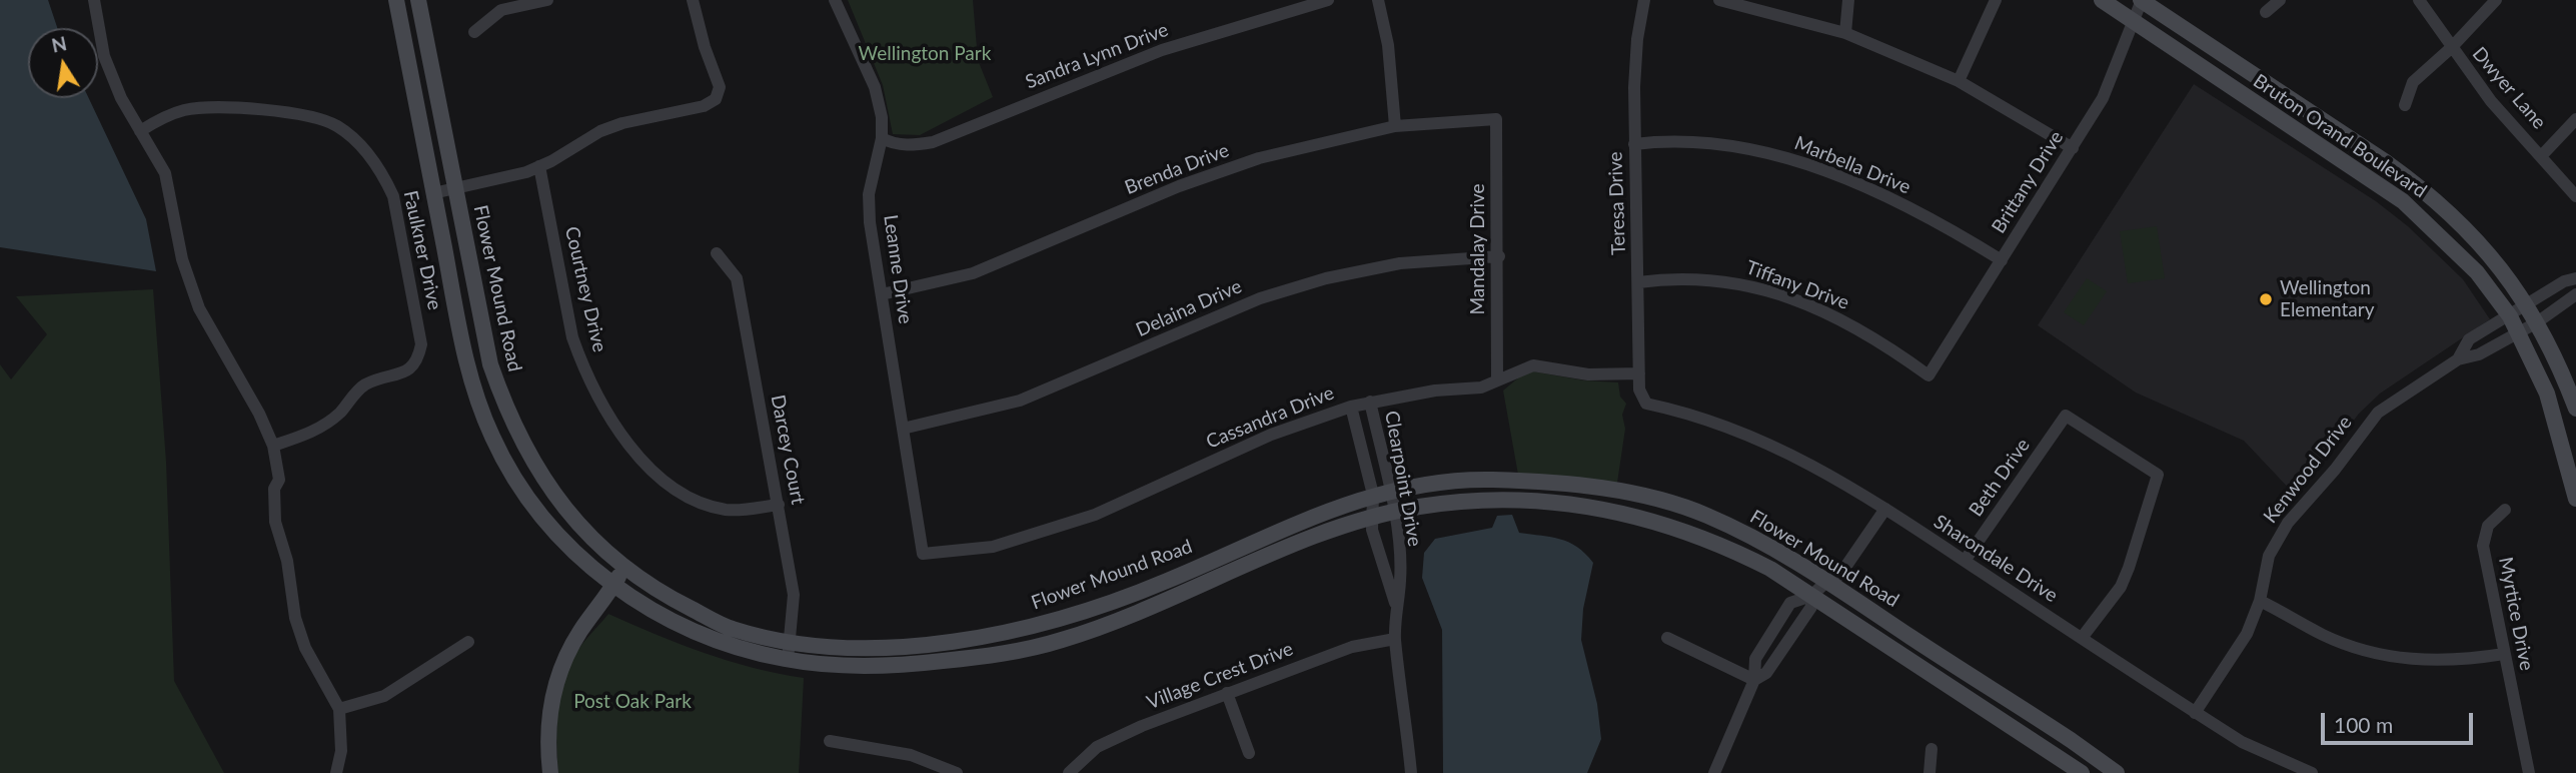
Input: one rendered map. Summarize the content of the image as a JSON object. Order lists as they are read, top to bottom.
{
  "streets": {
    "main road": ["Bruton Orand Boulevard", "Flower Mound Road"],
    "street": [
      "Sandra Lynn Drive",
      "Dwyer Lane",
      "Marbella Drive",
      "Brenda Drive",
      "Brittany Drive",
      "Teresa Drive",
      "Mandalay Drive",
      "Faulkner Drive",
      "Leanne Drive",
      "Tiffany Drive",
      "Courtney Drive",
      "Delaina Drive",
      "Cassandra Drive",
      "Darcey Court",
      "Kenwood Drive",
      "Beth Drive",
      "Clearpoint Drive",
      "Sharondale Drive",
      "Myrtice Drive",
      "Village Crest Drive"
    ]
  },
  "crossings": [
    ["Sandra Lynn Drive", "Leanne Drive"],
    ["Bruton Orand Boulevard", "Brittany Drive"],
    ["Bruton Orand Boulevard", "Kenwood Drive"],
    ["Marbella Drive", "Brittany Drive"],
    ["Marbella Drive", "Teresa Drive"],
    ["Brenda Drive", "Mandalay Drive"],
    ["Brenda Drive", "Leanne Drive"],
    ["Brittany Drive", "Tiffany Drive"],
    ["Teresa Drive", "Tiffany Drive"],
    ["Teresa Drive", "Cassandra Drive"],
    ["Teresa Drive", "Sharondale Drive"],
    ["Mandalay Drive", "Delaina Drive"],
    ["Mandalay Drive", "Cassandra Drive"],
    ["Leanne Drive", "Delaina Drive"],
    ["Leanne Drive", "Cassandra Drive"],
    ["Flower Mound Road", "Darcey Court"],
    ["Flower Mound Road", "Clearpoint Drive"],
    ["Courtney Drive", "Darcey Court"],
    ["Cassandra Drive", "Clearpoint Drive"],
    ["Kenwood Drive", "Sharondale Drive"],
    ["Beth Drive", "Sharondale Drive"],
    ["Clearpoint Drive", "Village Crest Drive"]
  ],
  "parks": ["Wellington Park", "Post Oak Park"],
  "places": ["Wellington Elementary"],
  "scale_bar": "100 m",
  "north": "top"
}
